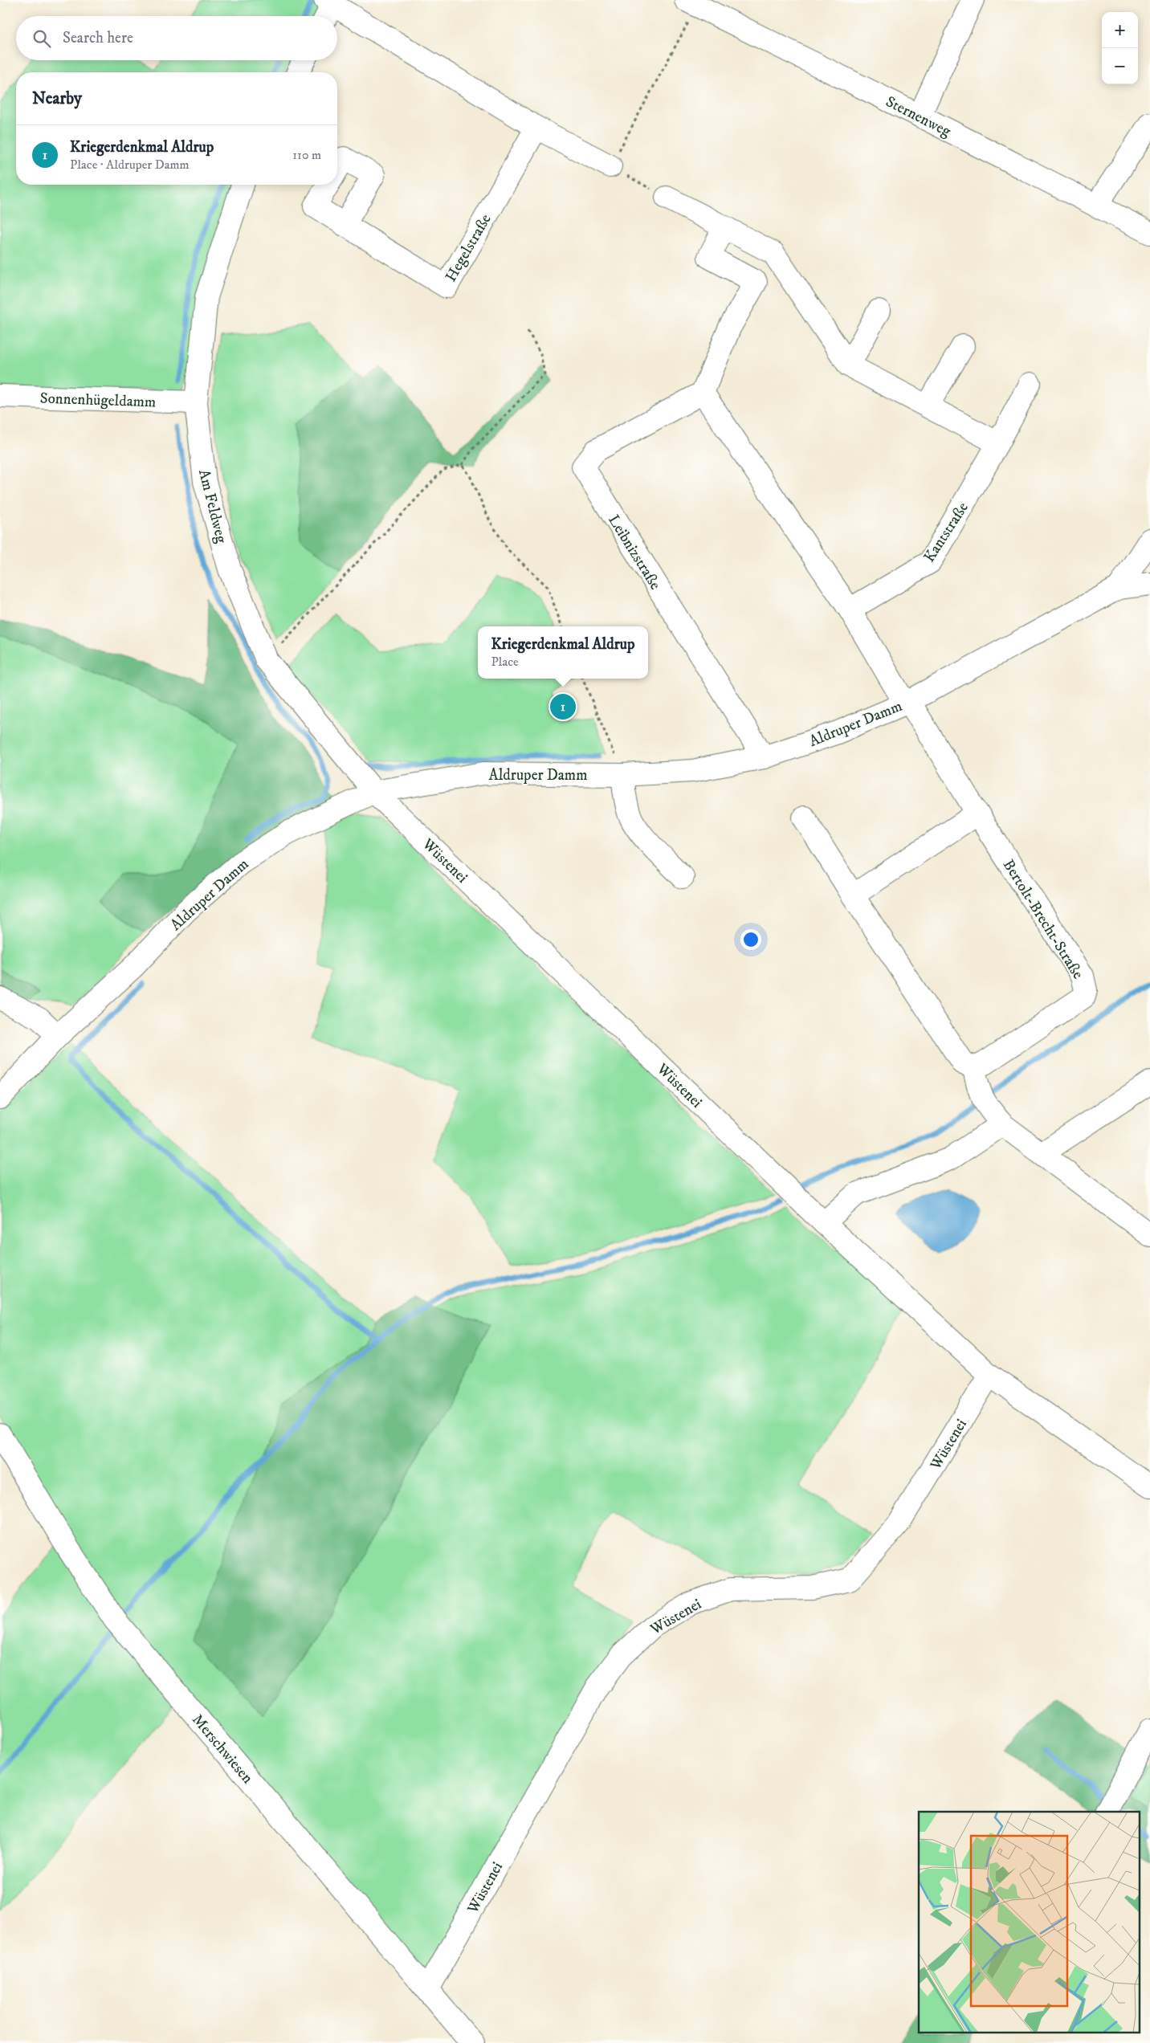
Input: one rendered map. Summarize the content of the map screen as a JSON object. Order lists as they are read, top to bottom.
{
  "streets": {
    "street": [
      "Sternenweg",
      "Hegelstraße",
      "Sonnenhügeldamm",
      "Am Feldweg",
      "Kantstraße",
      "Leibnizstraße",
      "Aldruper Damm",
      "Wüstenei",
      "Bertolt-Brecht-Straße",
      "Merschwiesen"
    ]
  },
  "crossings": [
    ["Sonnenhügeldamm", "Am Feldweg"],
    ["Am Feldweg", "Aldruper Damm"],
    ["Am Feldweg", "Wüstenei"],
    ["Leibnizstraße", "Aldruper Damm"],
    ["Aldruper Damm", "Wüstenei"],
    ["Aldruper Damm", "Bertolt-Brecht-Straße"],
    ["Wüstenei", "Merschwiesen"]
  ],
  "page": {
    "map_buttons": ["+", "−"],
    "search": "Search here",
    "heading": "Nearby",
    "list": [
      {
        "mark": "1",
        "name": "Kriegerdenkmal Aldrup",
        "note": "Place · Aldruper Damm",
        "value": "110 m"
      }
    ],
    "popup": ["Kriegerdenkmal Aldrup", "Place"],
    "pins": "1"
  }
}
